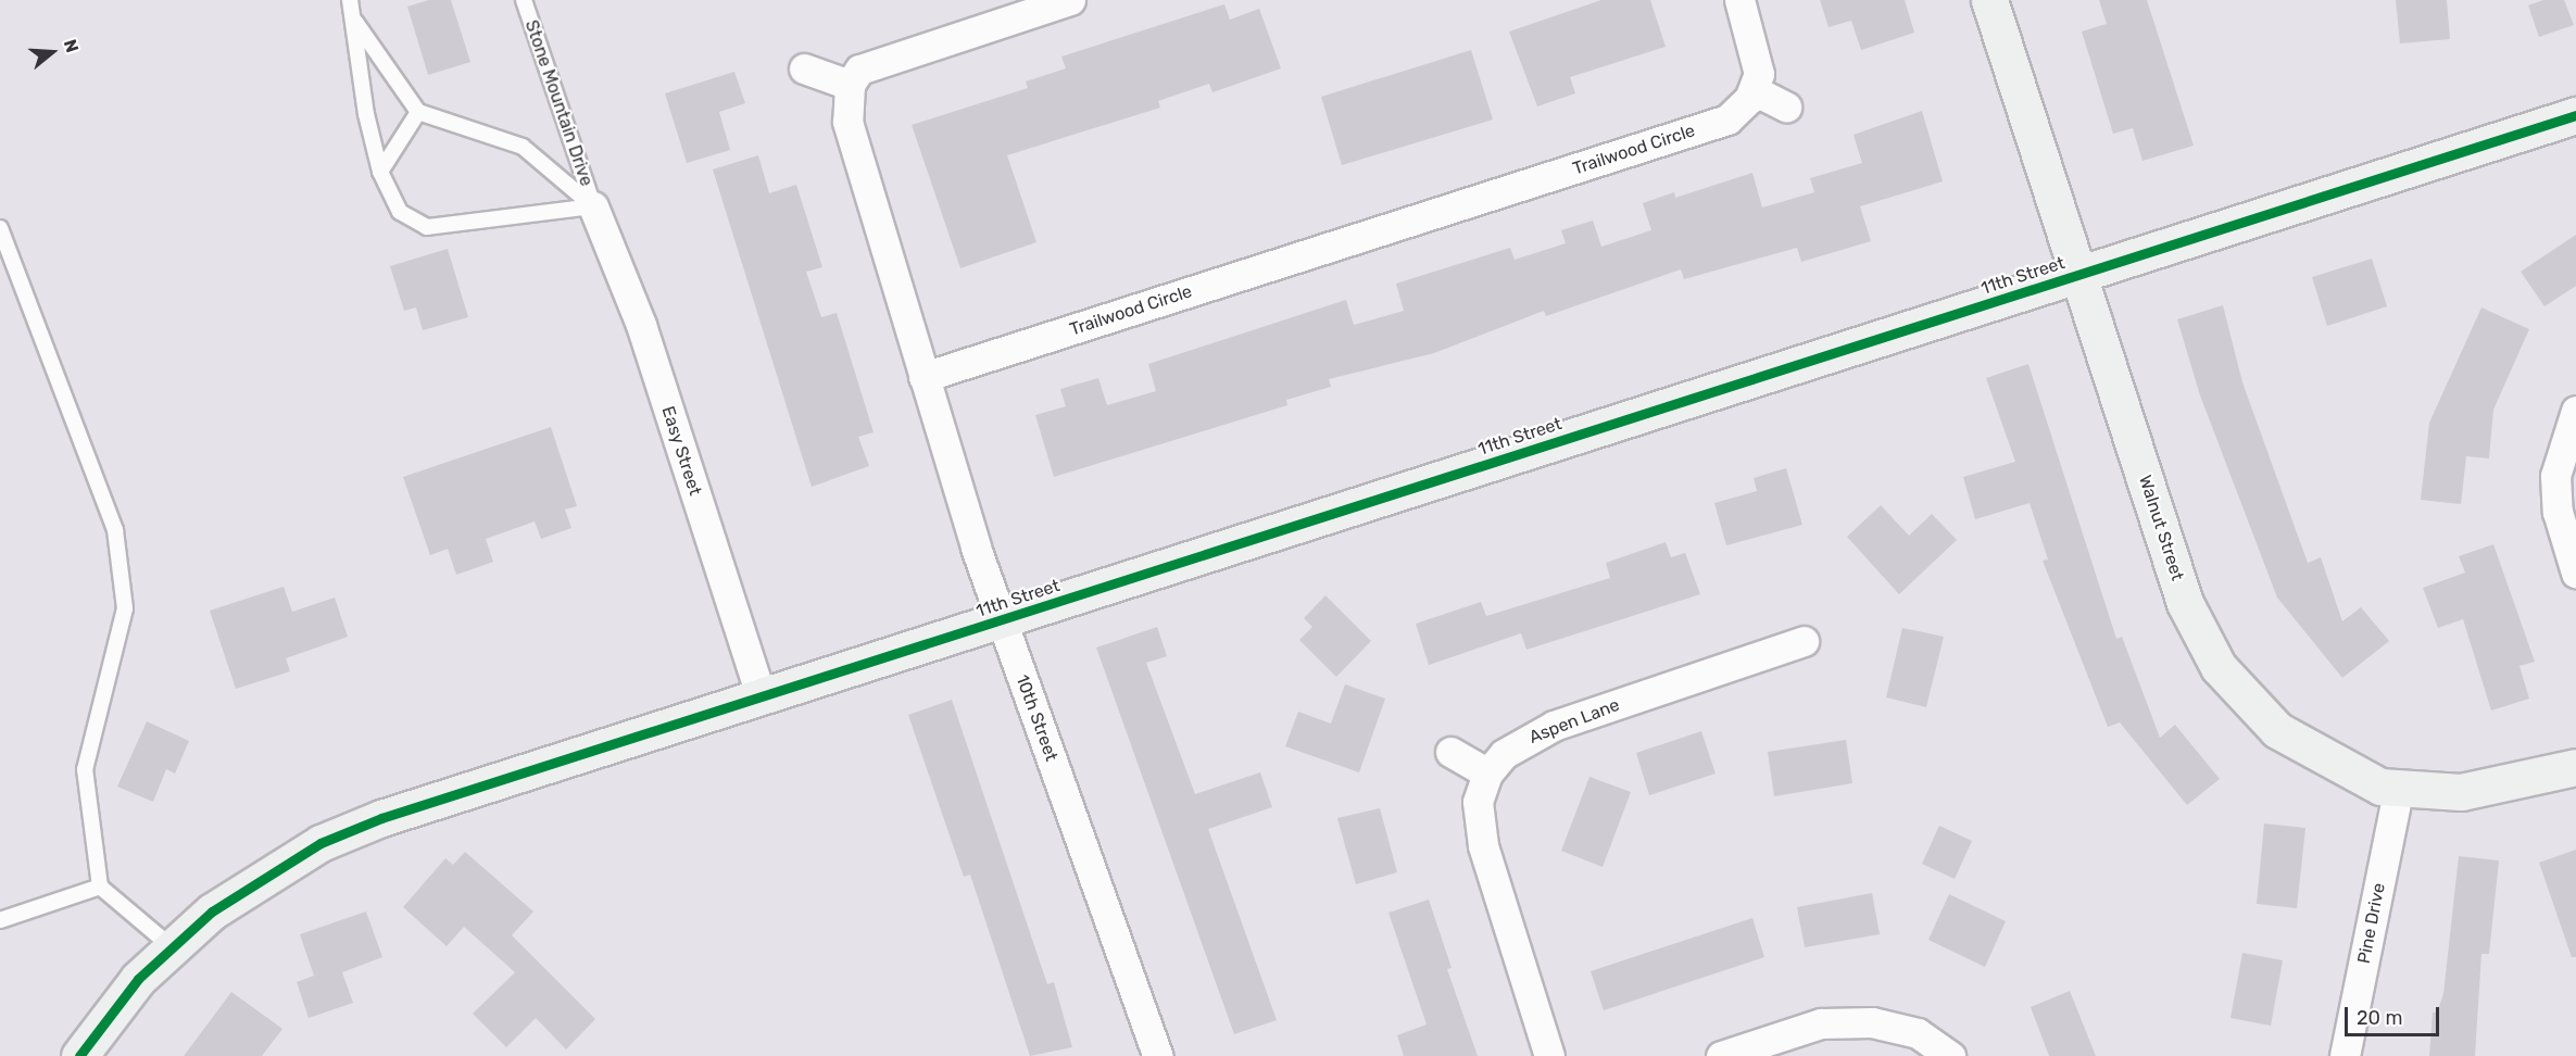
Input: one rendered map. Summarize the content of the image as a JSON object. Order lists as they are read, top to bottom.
{
  "streets": {
    "street": [
      "Trailwood Circle",
      "11th Street",
      "Easy Street",
      "Walnut Street",
      "10th Street",
      "Aspen Lane",
      "Pine Drive"
    ],
    "lane": ["Stone Mountain Drive"]
  },
  "crossings": [
    ["Stone Mountain Drive", "Easy Street"],
    ["Trailwood Circle", "10th Street"],
    ["11th Street", "Easy Street"],
    ["11th Street", "Walnut Street"],
    ["11th Street", "10th Street"],
    ["Walnut Street", "Pine Drive"]
  ],
  "scale_bar": "20 m",
  "north": "right"
}
